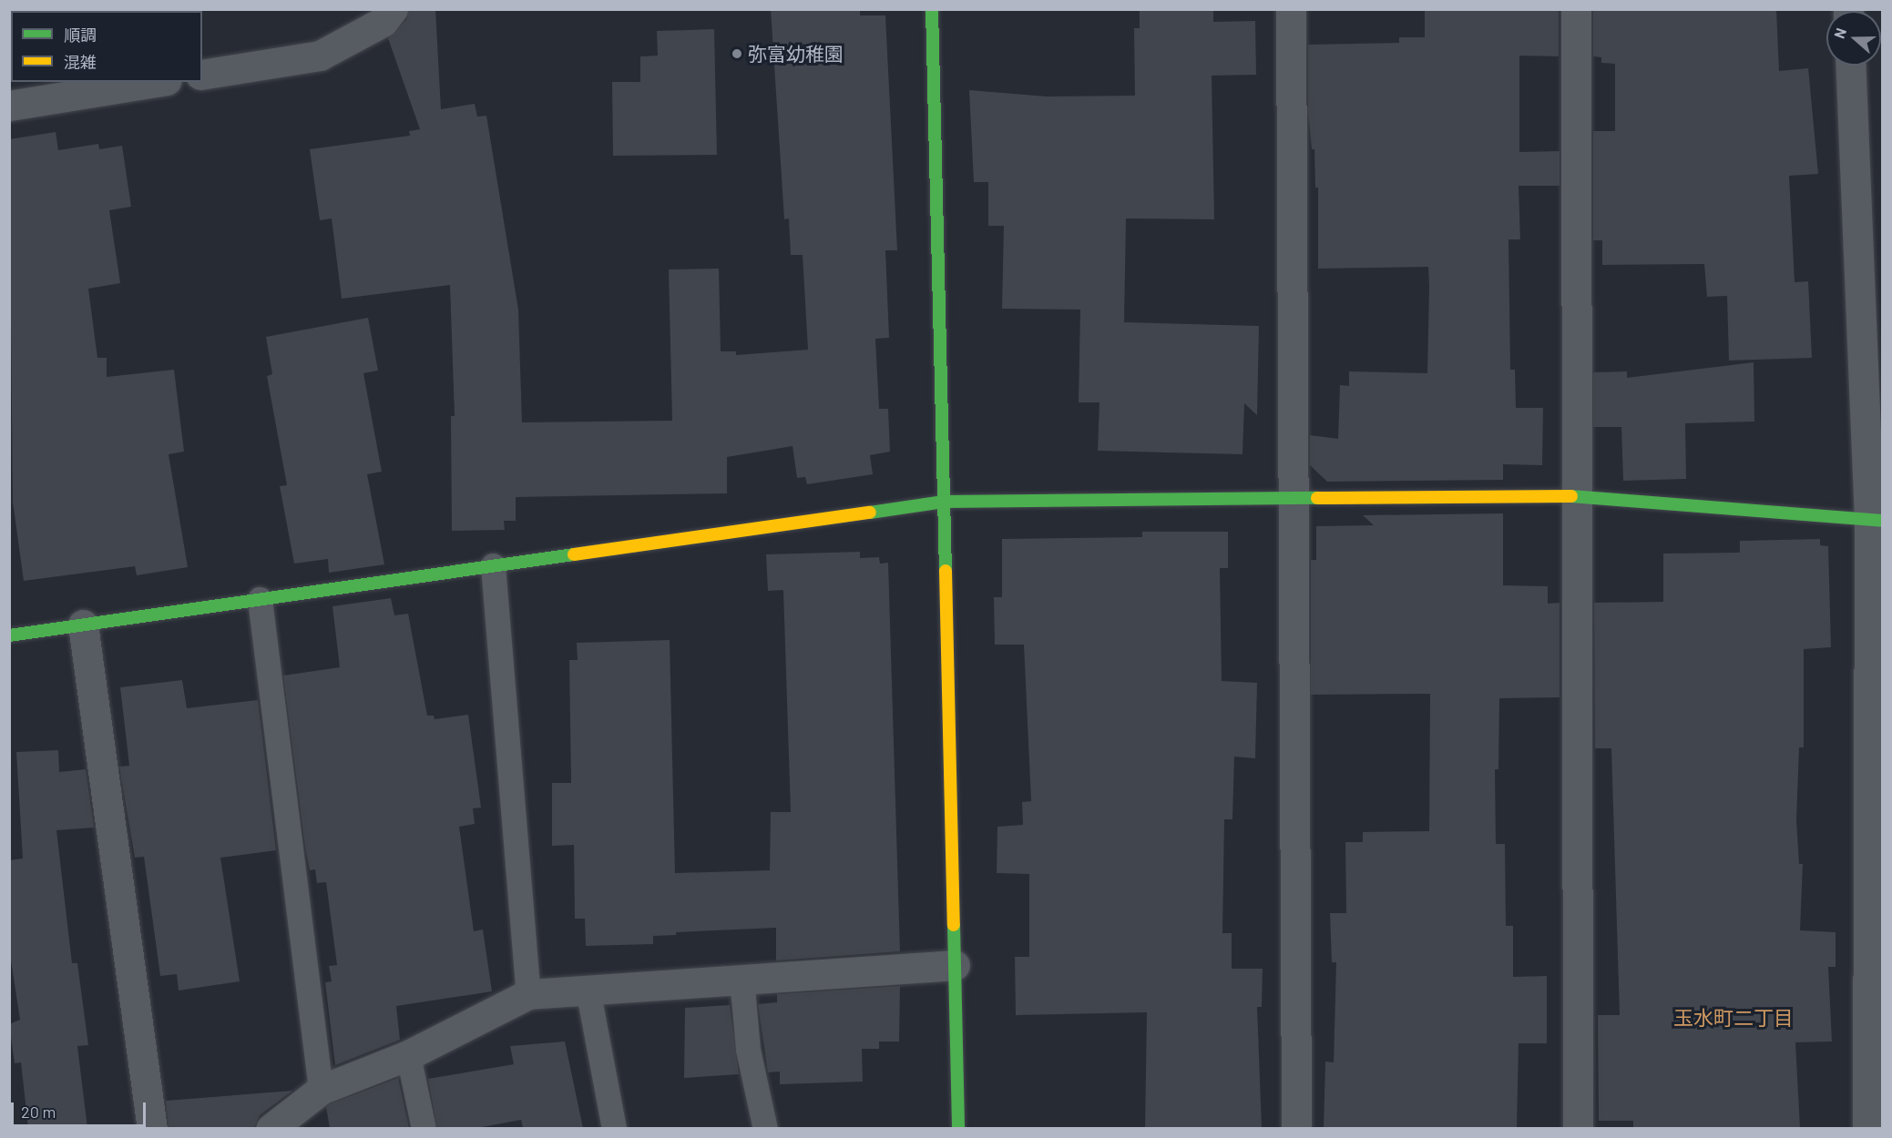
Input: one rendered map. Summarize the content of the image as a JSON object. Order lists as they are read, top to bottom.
{
  "districts": ["玉水町二丁目"],
  "places": ["弥富幼稚園"],
  "legend": ["順調", "混雑"],
  "scale_bar": "20 m",
  "north": "left"
}
